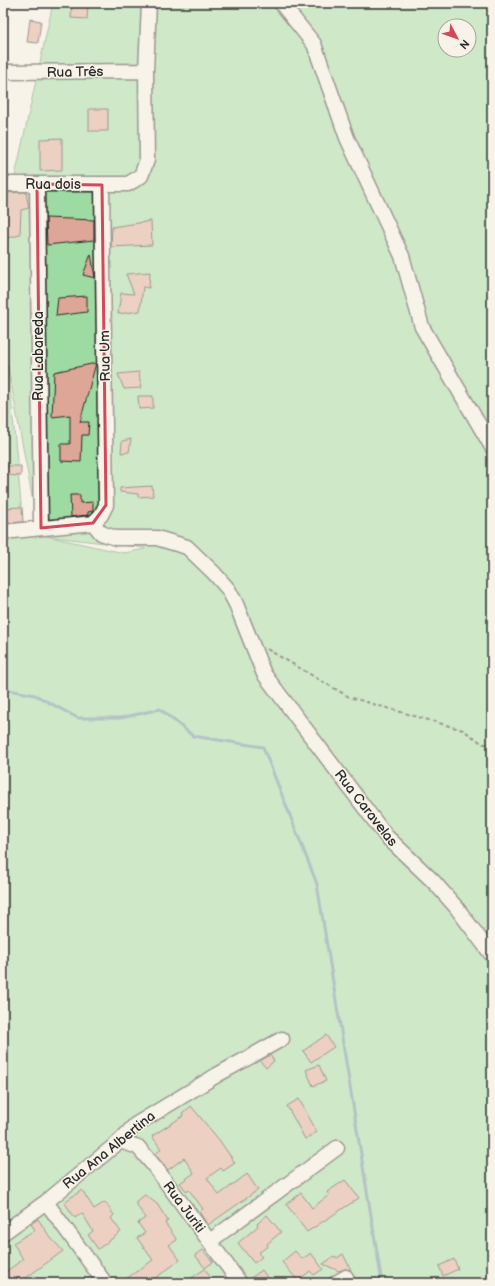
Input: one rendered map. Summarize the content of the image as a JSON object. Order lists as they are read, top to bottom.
{
  "streets": {
    "street": [
      "Rua Três",
      "Rua dois",
      "Rua Labareda",
      "Rua Um",
      "Rua Caravelas",
      "Rua Ana Albertina",
      "Rua Juriti"
    ]
  },
  "crossings": [
    ["Rua Três", "Rua dois"],
    ["Rua dois", "Rua Labareda"],
    ["Rua dois", "Rua Um"],
    ["Rua Um", "Rua Caravelas"],
    ["Rua Ana Albertina", "Rua Juriti"]
  ],
  "north": "bottom right"
}
